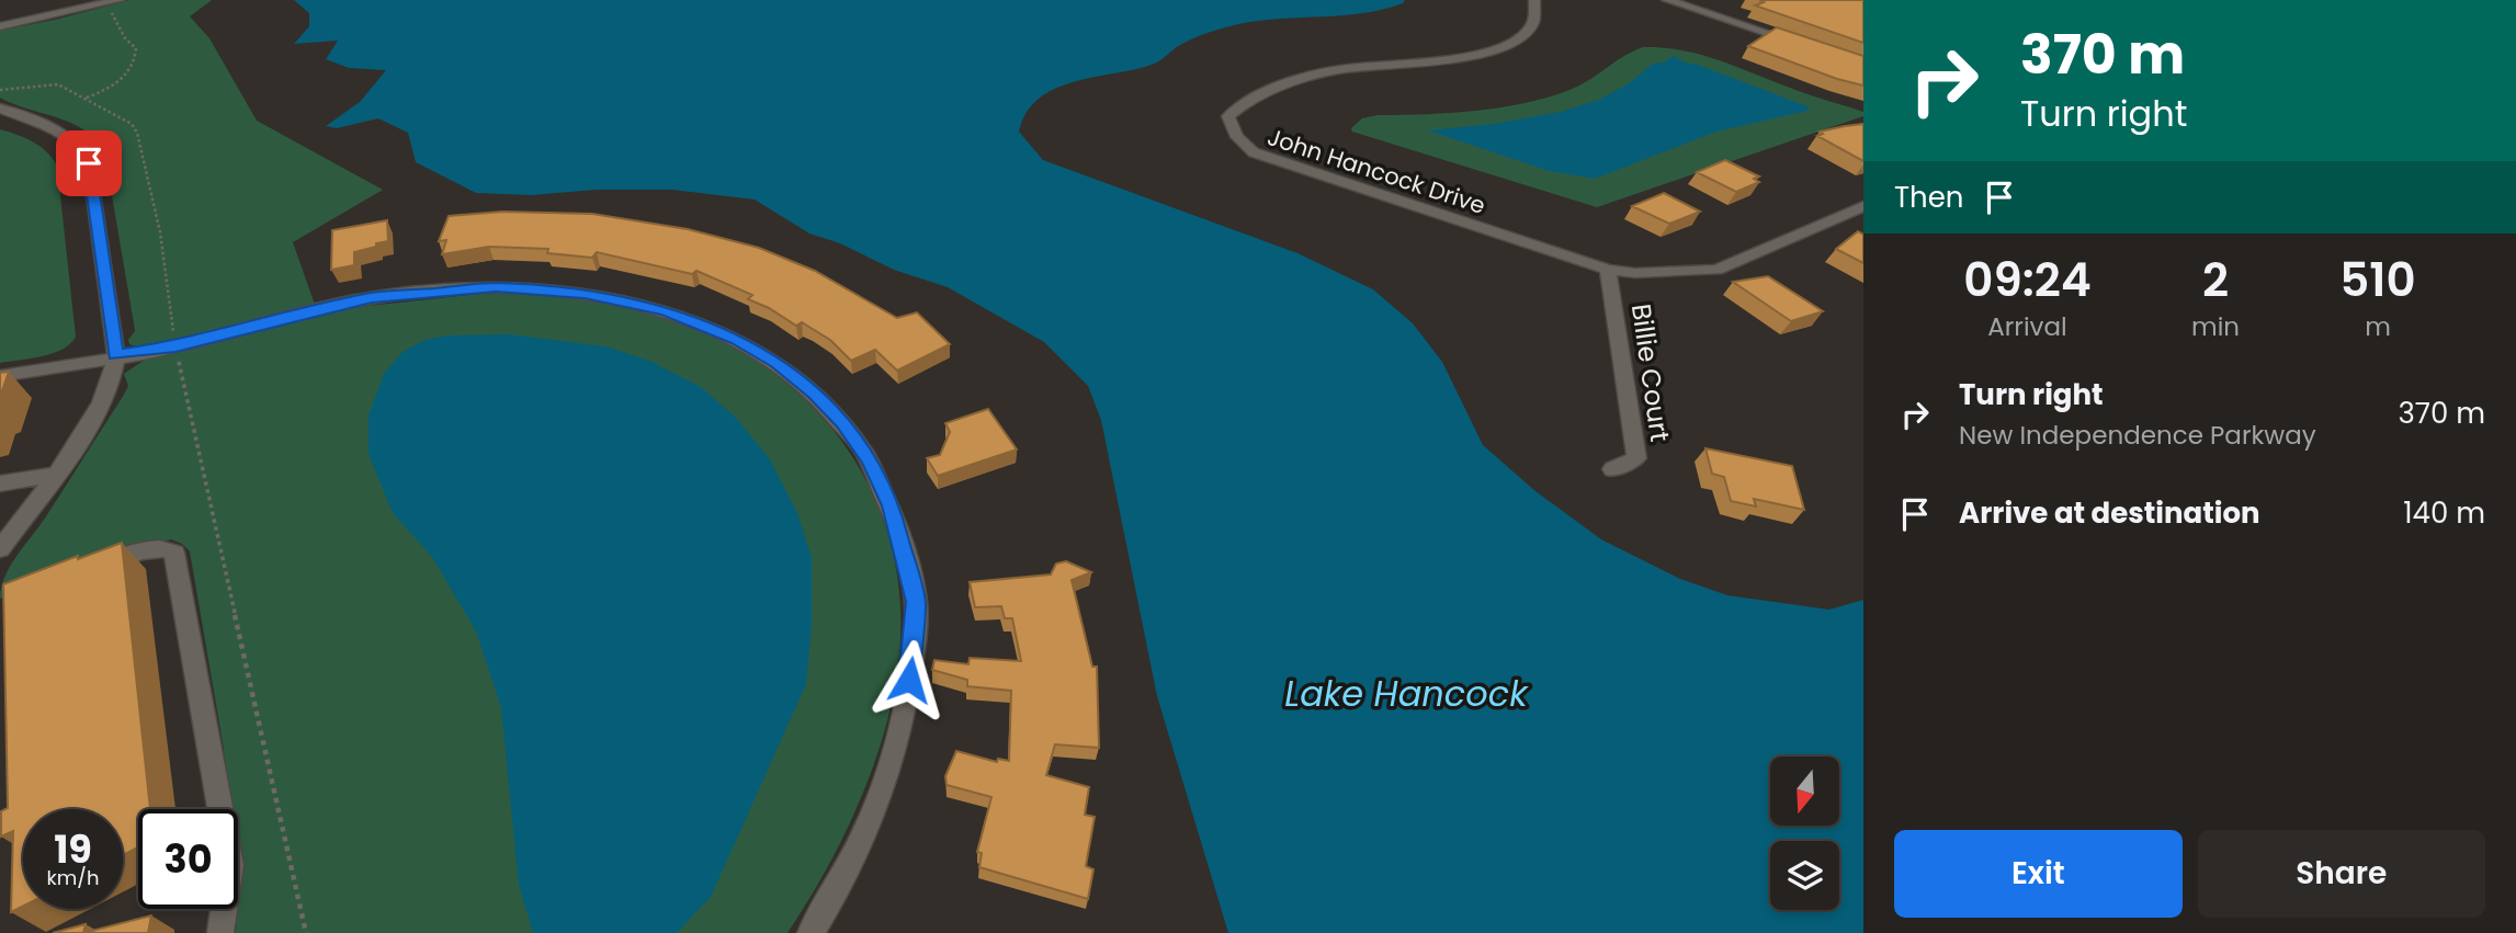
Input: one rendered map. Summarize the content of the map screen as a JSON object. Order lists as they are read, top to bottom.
{
  "streets": {
    "street": ["John Hancock Drive", "Billie Court"]
  },
  "crossings": [
    ["John Hancock Drive", "Billie Court"]
  ],
  "water": ["Lake Hancock"],
  "north": "bottom",
  "page": {
    "turn": ["370 m", "Turn right"],
    "then": "Then",
    "eta": [
      "09:24",
      "Arrival",
      "2",
      "min",
      "510",
      "m"
    ],
    "list": [
      {
        "name": "Turn right",
        "note": "New Independence Parkway",
        "value": "370 m"
      },
      {
        "name": "Arrive at destination",
        "value": "140 m"
      }
    ],
    "speed": "19 km/h",
    "limit": "30",
    "buttons": ["Exit", "Share"]
  }
}
